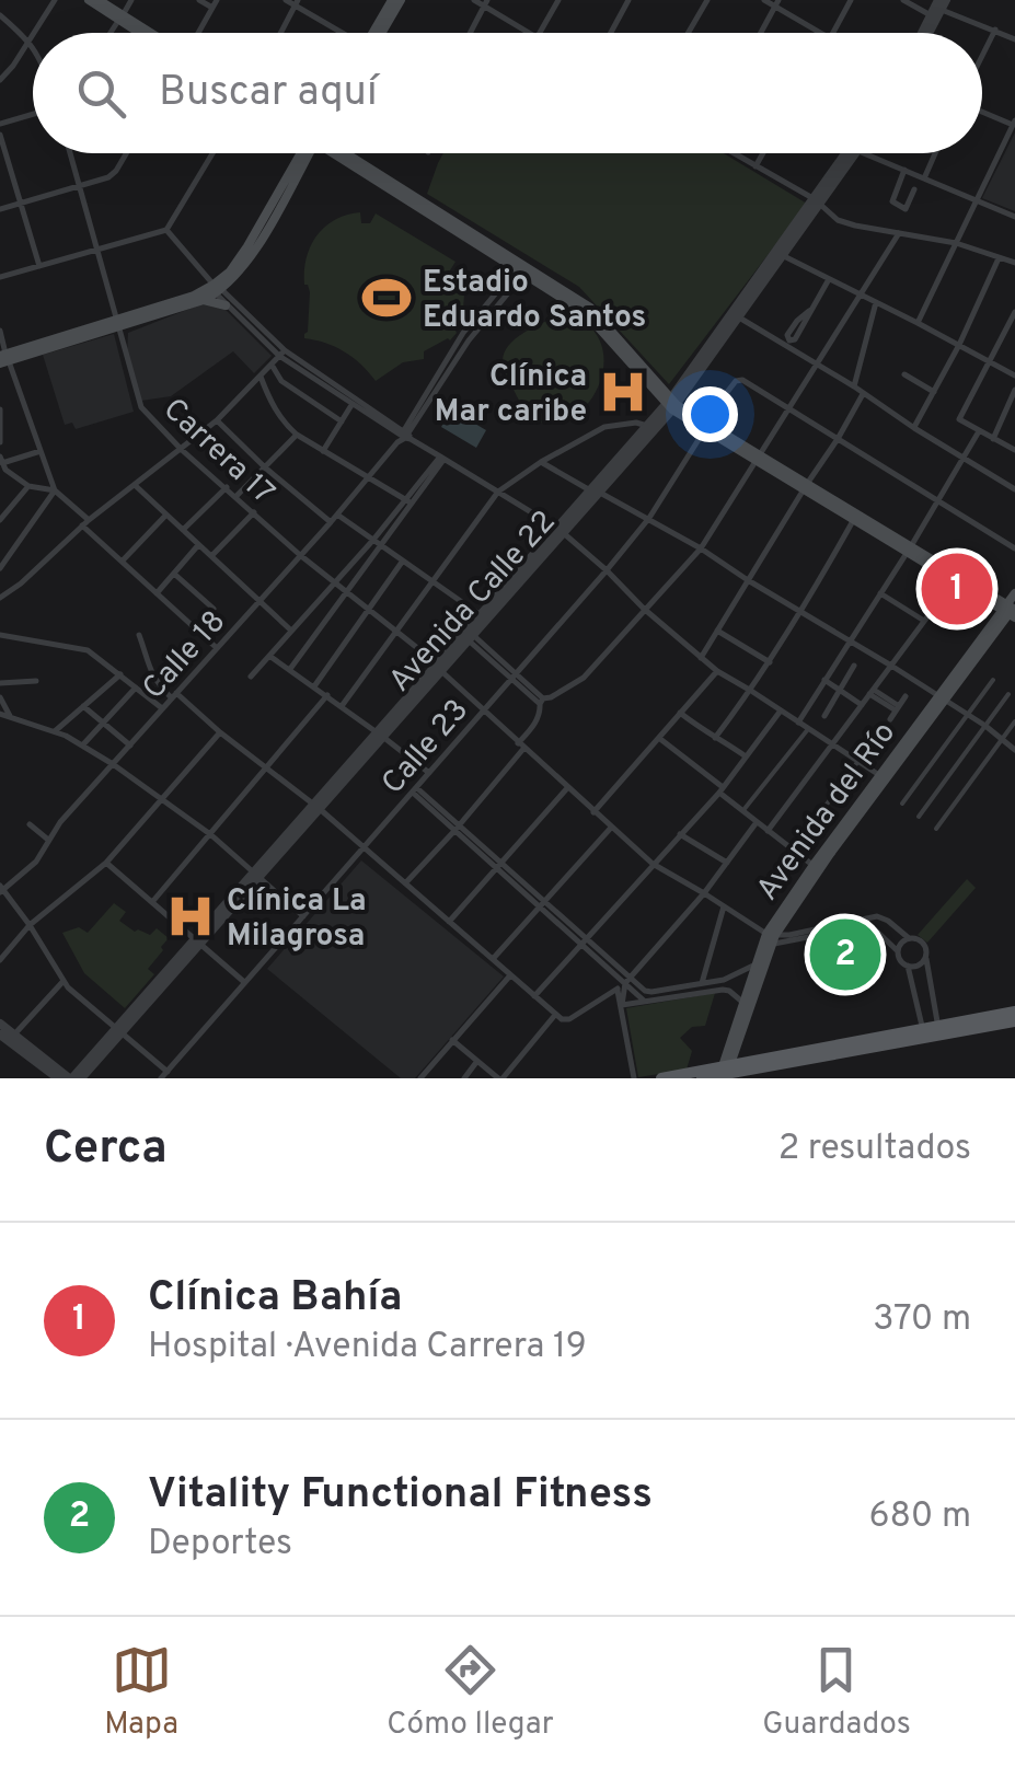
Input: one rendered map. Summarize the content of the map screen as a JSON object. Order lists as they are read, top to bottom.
{
  "streets": {
    "main road": ["Avenida del Río"],
    "street": [
      "Carrera 17",
      "Avenida Calle 22",
      "Calle 18",
      "Calle 23"
    ]
  },
  "crossings": [
    ["Carrera 17", "Avenida Calle 22"],
    ["Carrera 17", "Calle 18"],
    ["Carrera 17", "Calle 23"],
    ["Carrera 17", "Avenida del Río"]
  ],
  "places": {
    "sports": ["Estadio Eduardo Santos"],
    "hospital": ["Clínica Mar caribe", "Clínica La Milagrosa"]
  },
  "page": {
    "search": "Buscar aquí",
    "pins": ["1", "2"],
    "heading": ["Cerca", "2 resultados"],
    "list": [
      {
        "mark": "1",
        "name": "Clínica Bahía",
        "note": "Hospital · Avenida Carrera 19",
        "value": "370 m"
      },
      {
        "mark": "2",
        "name": "Vitality Functional Fitness",
        "note": "Deportes",
        "value": "680 m"
      }
    ],
    "nav": ["Mapa", "Cómo llegar", "Guardados"]
  }
}
